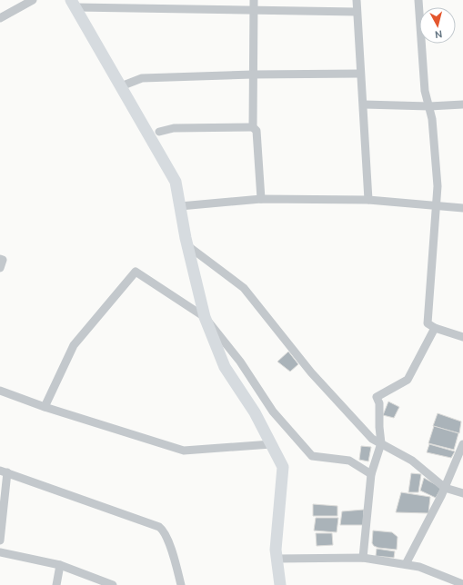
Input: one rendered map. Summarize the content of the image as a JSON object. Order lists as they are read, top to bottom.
{
  "north": "bottom"
}
